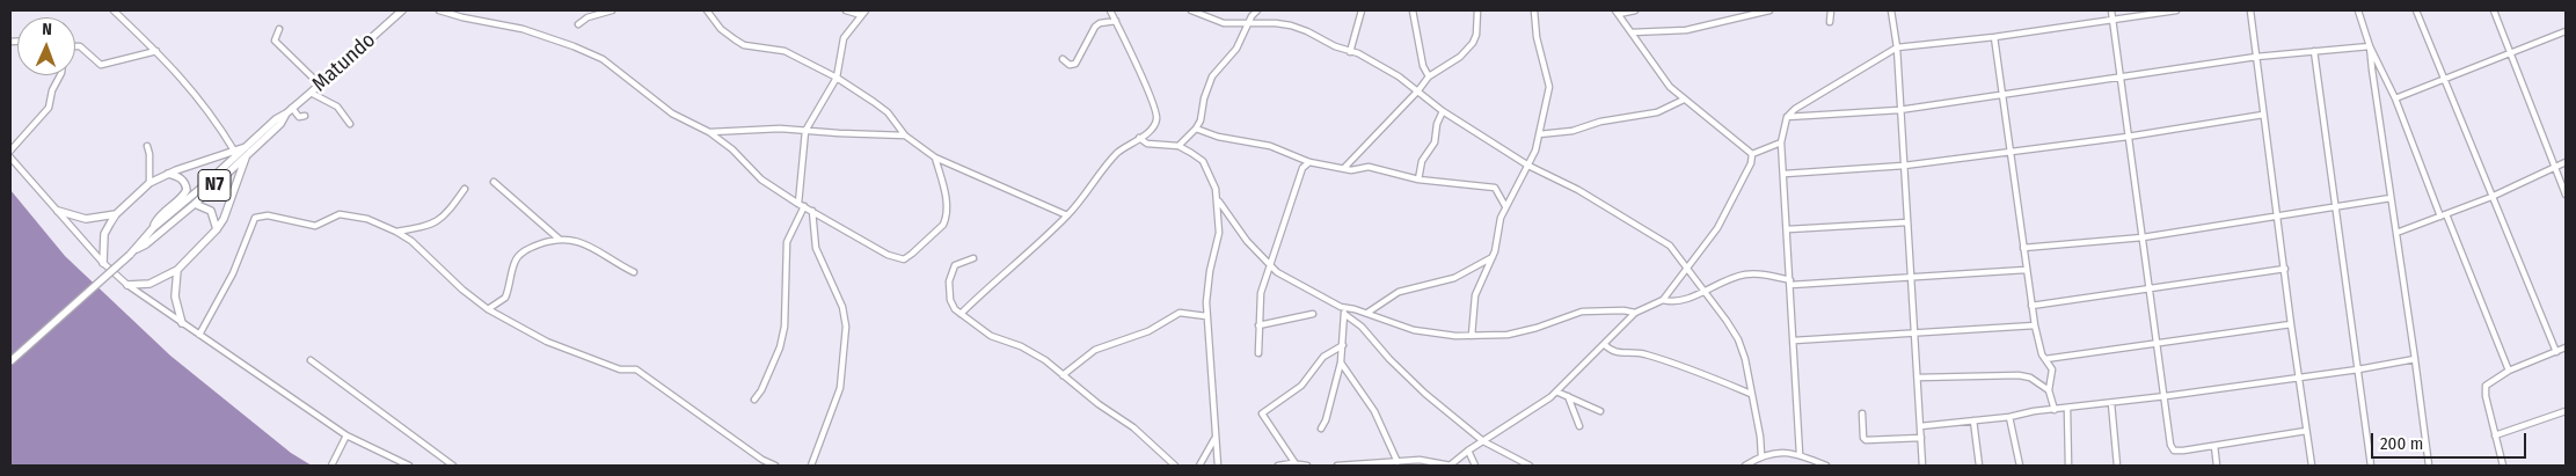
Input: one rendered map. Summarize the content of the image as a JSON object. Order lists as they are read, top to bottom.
{
  "streets": {
    "main road": ["Matundo", "N7"]
  },
  "crossings": [
    ["Matundo", "N7"]
  ],
  "scale_bar": "200 m",
  "north": "top"
}
